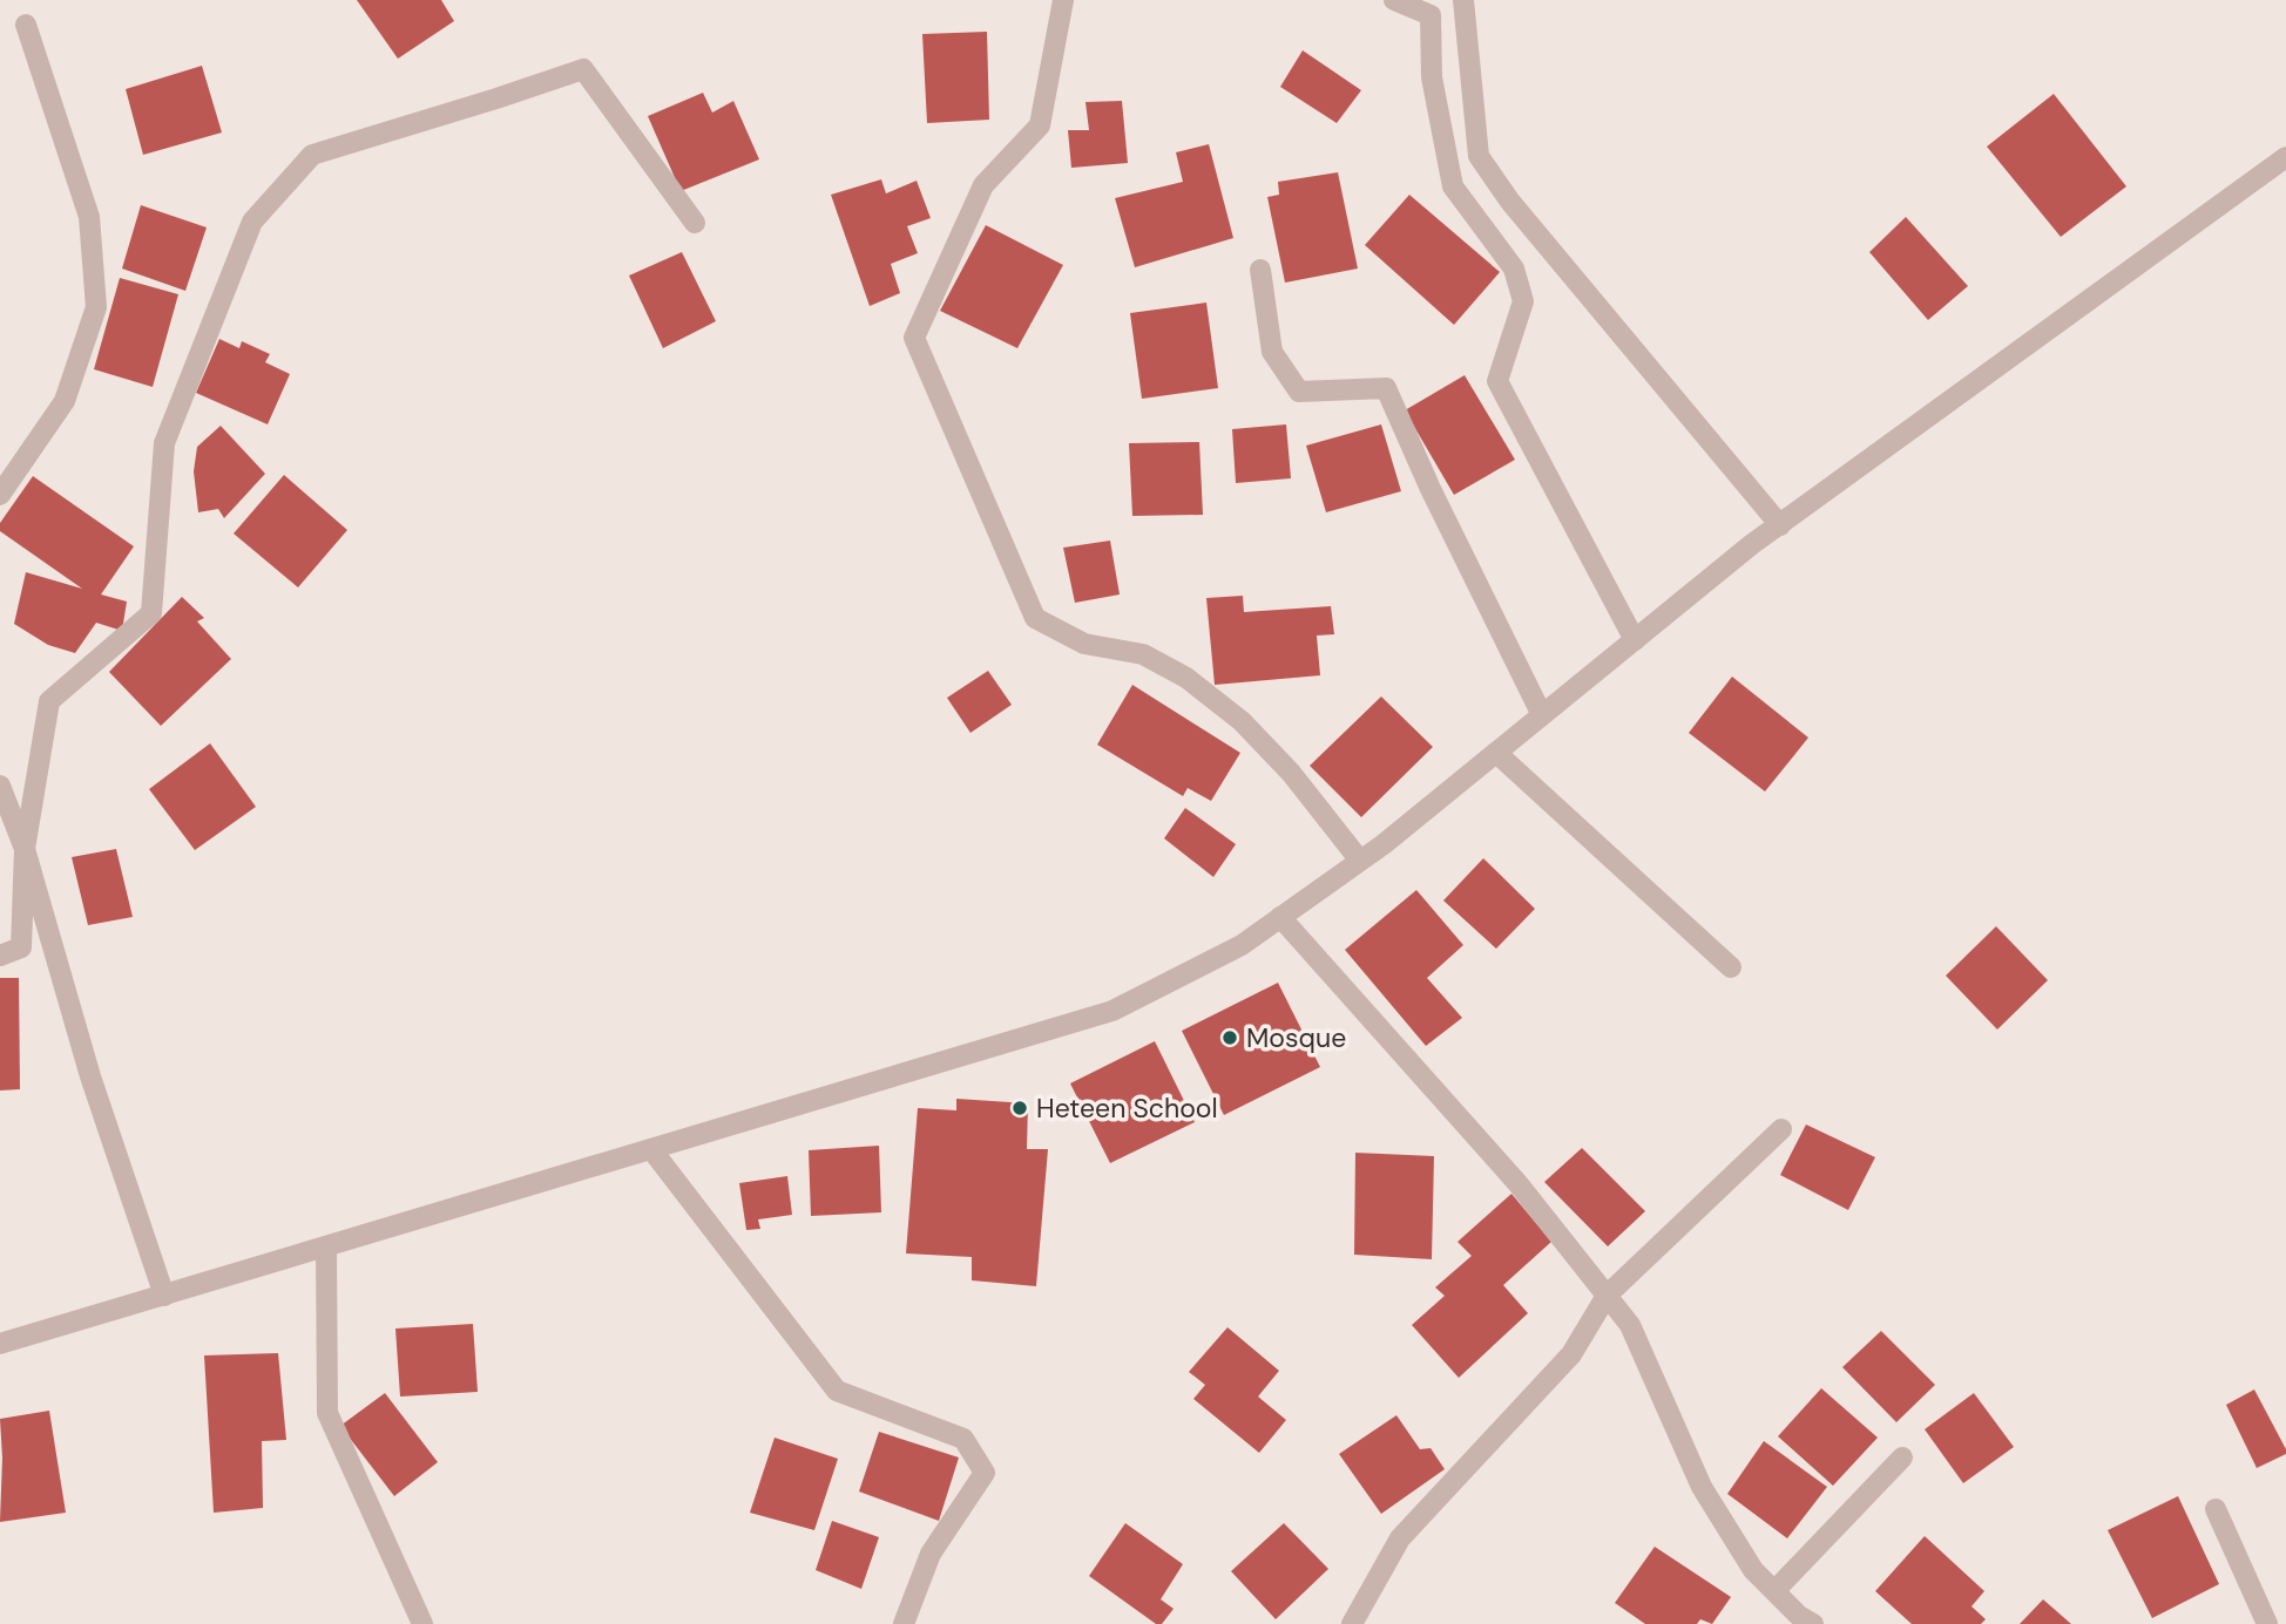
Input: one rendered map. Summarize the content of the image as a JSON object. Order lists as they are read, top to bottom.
{
  "places": ["Mosque", "Heteen School"]
}
